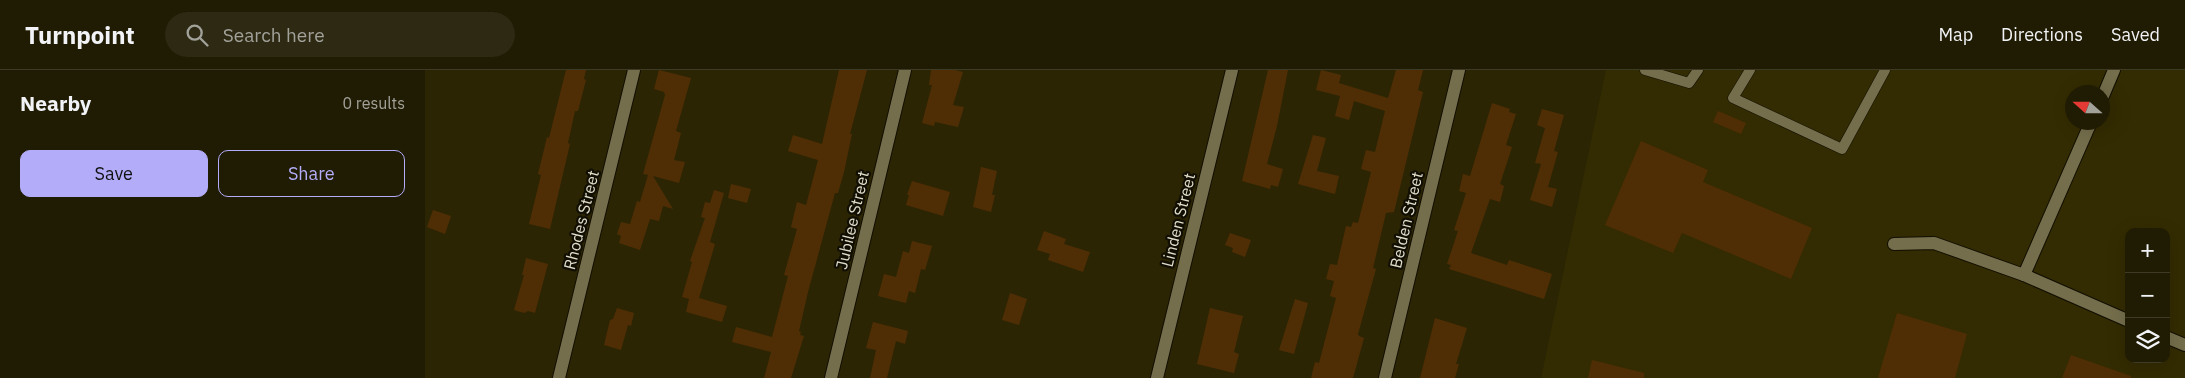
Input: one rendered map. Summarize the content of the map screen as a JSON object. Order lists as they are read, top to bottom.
{
  "streets": {
    "street": [
      "Rhodes Street",
      "Jubilee Street",
      "Linden Street",
      "Belden Street"
    ]
  },
  "north": "left",
  "page": {
    "header": "Turnpoint",
    "search": "Search here",
    "nav": ["Map", "Directions", "Saved"],
    "heading": ["Nearby", "0 results"],
    "buttons": ["Save", "Share"],
    "map_buttons": ["+", "−"]
  }
}
